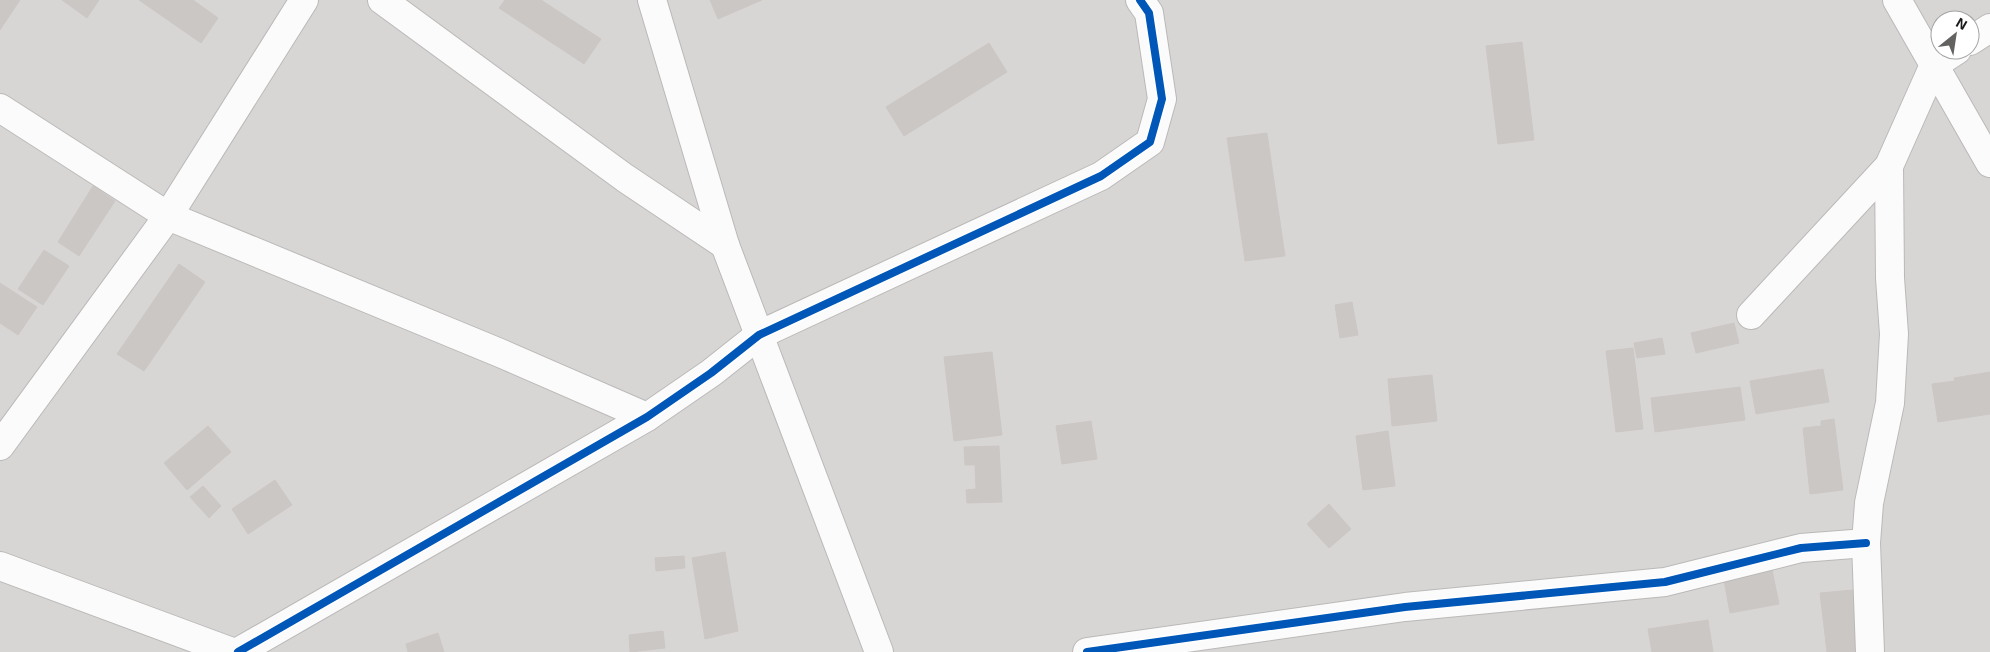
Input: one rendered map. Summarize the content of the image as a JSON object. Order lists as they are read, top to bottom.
{
  "north": "top right"
}
